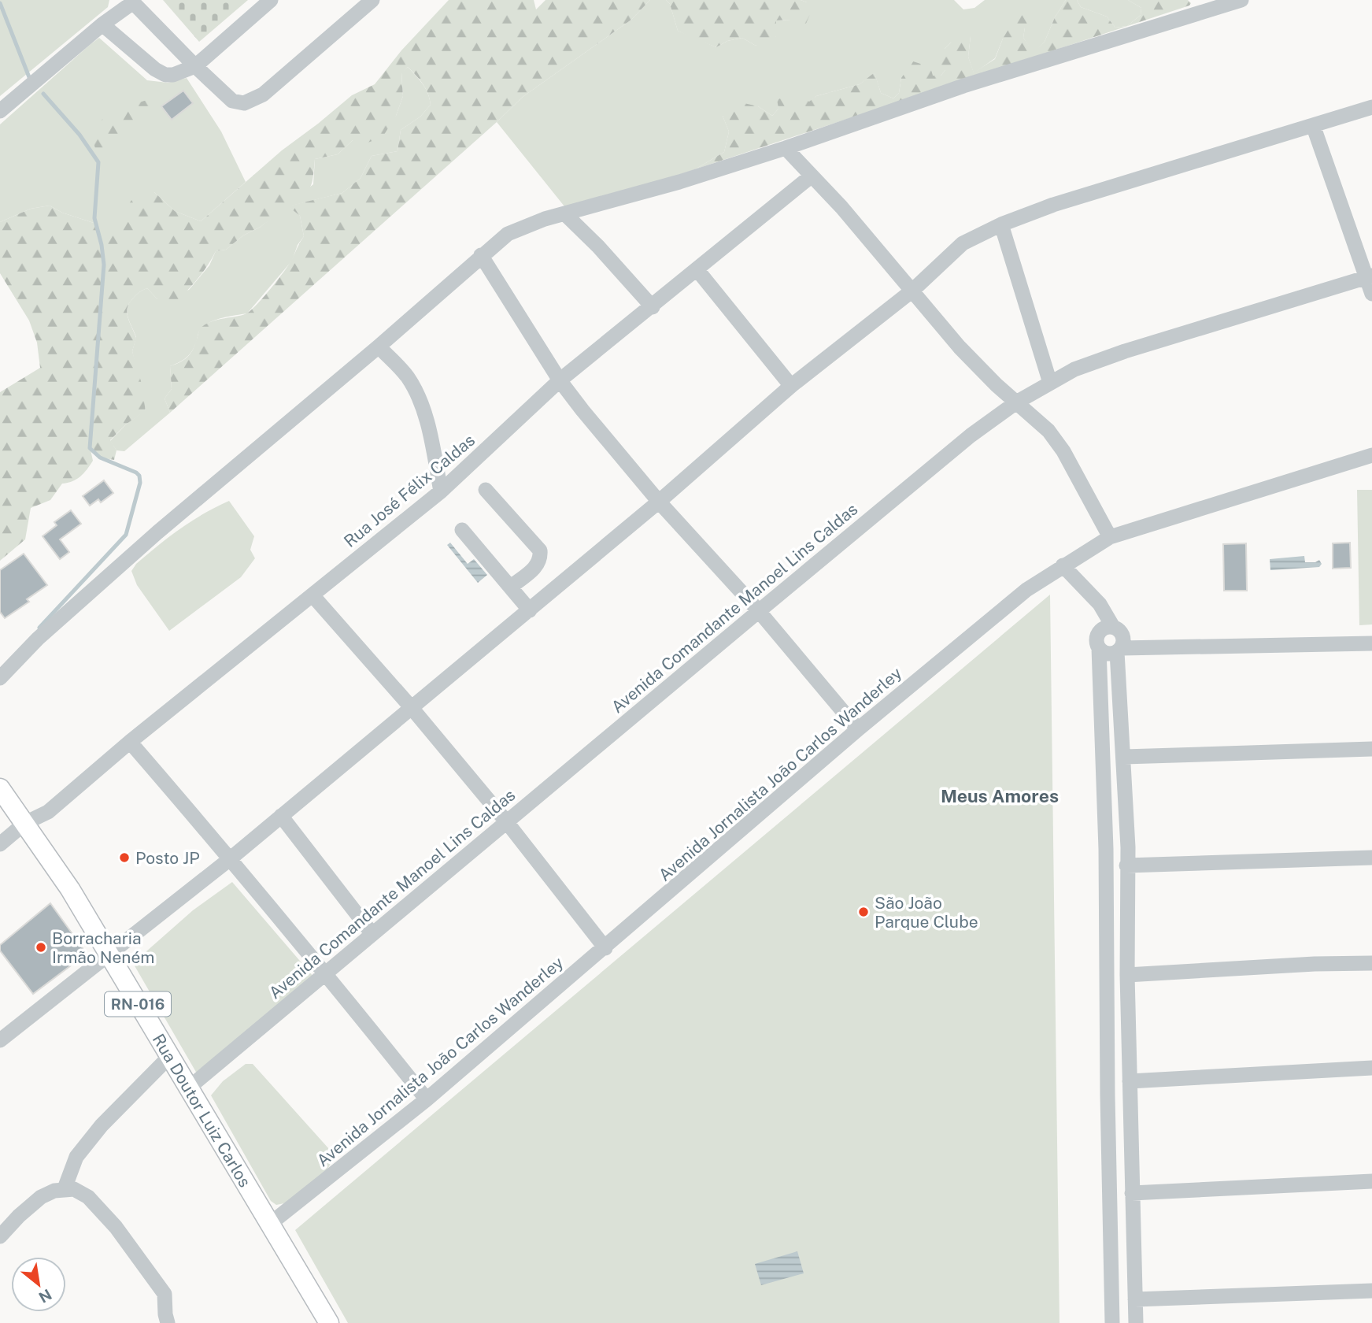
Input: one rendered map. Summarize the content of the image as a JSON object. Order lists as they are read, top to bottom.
{
  "streets": {
    "main road": ["RN-016", "Rua Doutor Luiz Carlos"],
    "street": ["Rua José Félix Caldas", "Avenida Comandante Manoel Lins Caldas", "Avenida Jornalista João Carlos Wanderley"]
  },
  "crossings": [
    ["Rua José Félix Caldas", "Rua Doutor Luiz Carlos"],
    ["Avenida Comandante Manoel Lins Caldas", "Rua Doutor Luiz Carlos"],
    ["Avenida Jornalista João Carlos Wanderley", "Rua Doutor Luiz Carlos"]
  ],
  "districts": ["Meus Amores"],
  "places": ["Posto JP", "São João Parque Clube", "Borracharia Irmão Neném"],
  "north": "bottom right"
}
